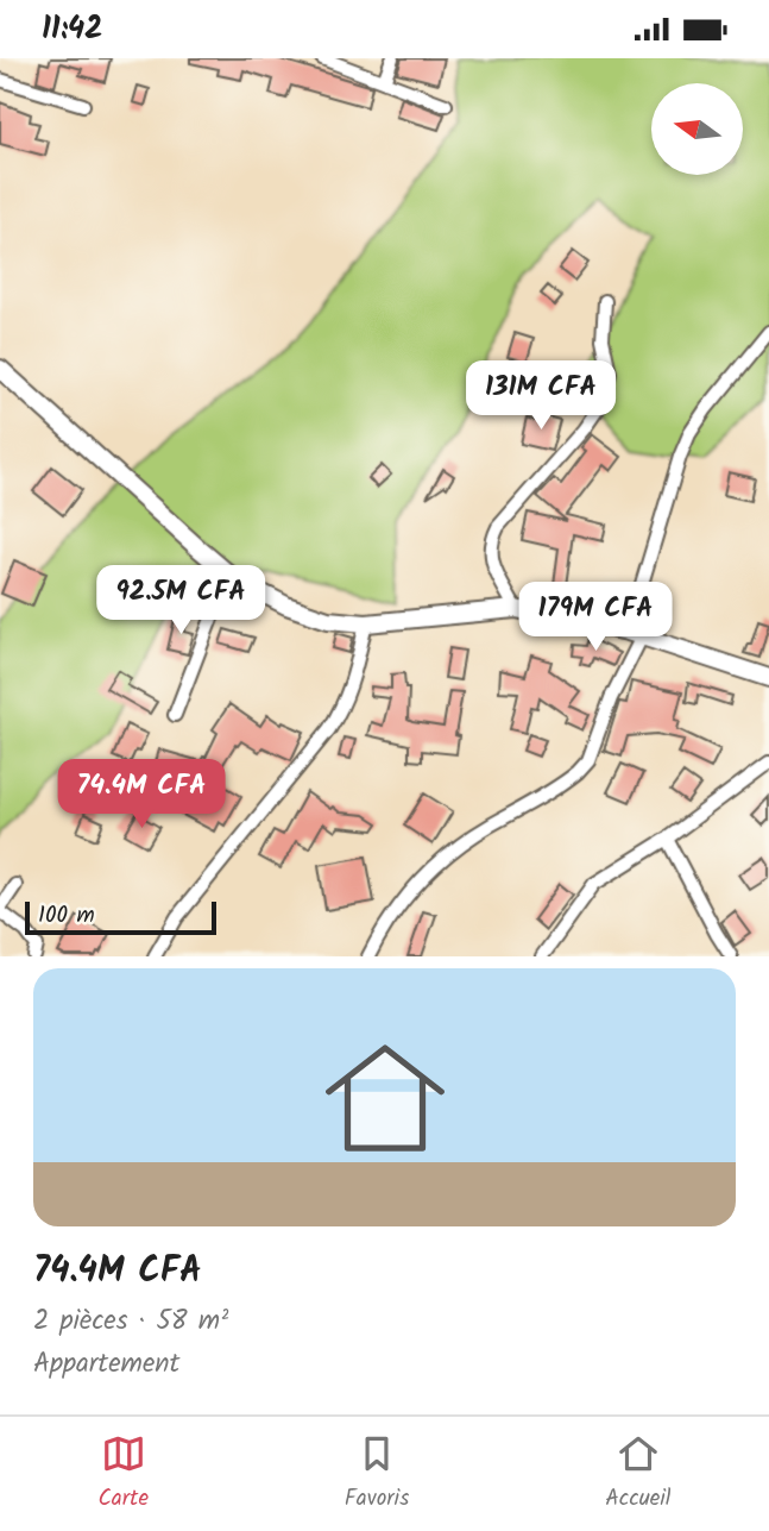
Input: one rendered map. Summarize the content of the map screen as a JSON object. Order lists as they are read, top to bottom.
{
  "scale_bar": "100 m",
  "north": "left",
  "page": {
    "status": "11:42",
    "price": [
      "131M CFA",
      "92.5M CFA",
      "179M CFA",
      "74.4M CFA"
    ],
    "scale": "100 m",
    "list": [
      {
        "name": "74.4M CFA",
        "note": "2 pièces · 58 m² · Appartement"
      }
    ],
    "tabs": ["Carte", "Favoris", "Accueil"]
  }
}
